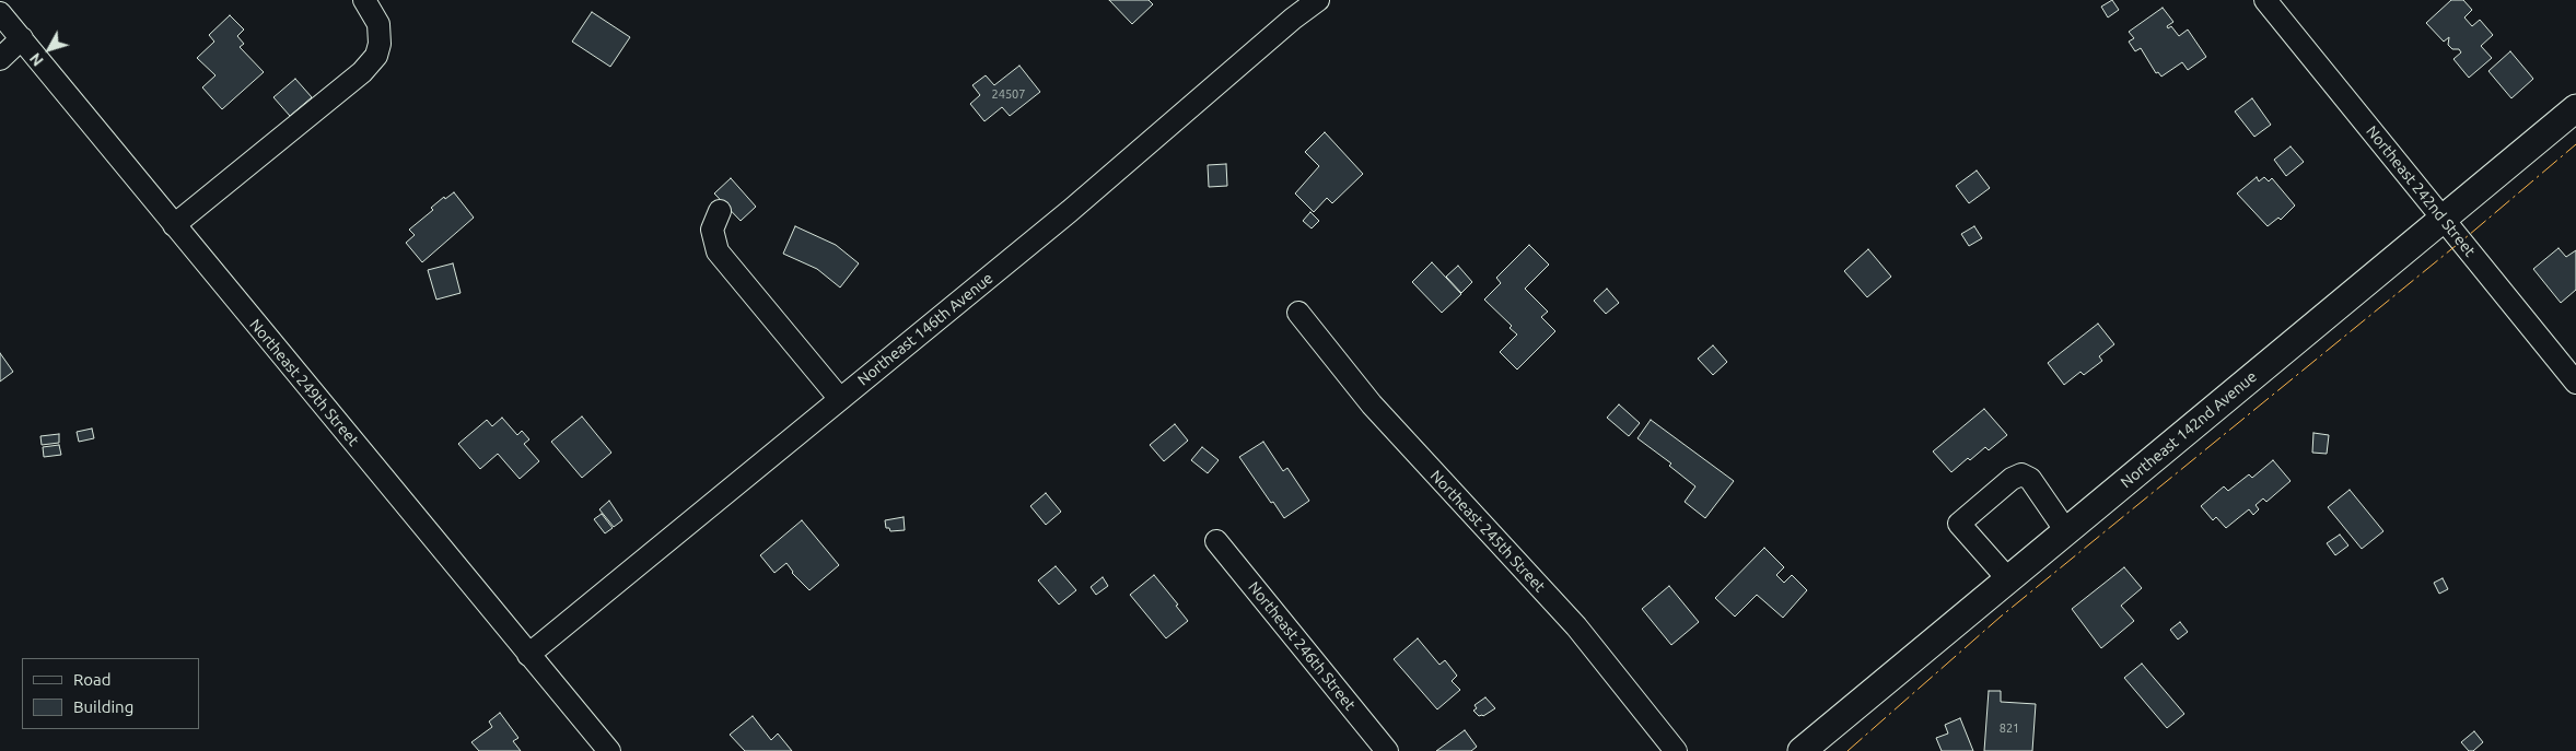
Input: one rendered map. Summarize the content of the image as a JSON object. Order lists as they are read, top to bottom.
{
  "streets": {
    "main road": ["Northeast 142nd Avenue"],
    "street": [
      "Northeast 242nd Street",
      "Northeast 146th Avenue",
      "Northeast 249th Street",
      "Northeast 245th Street",
      "Northeast 246th Street"
    ]
  },
  "crossings": [
    ["Northeast 242nd Street", "Northeast 142nd Avenue"],
    ["Northeast 146th Avenue", "Northeast 249th Street"]
  ],
  "house_numbers": ["24507", "821"],
  "legend": ["Road", "Building"],
  "north": "bottom left"
}
